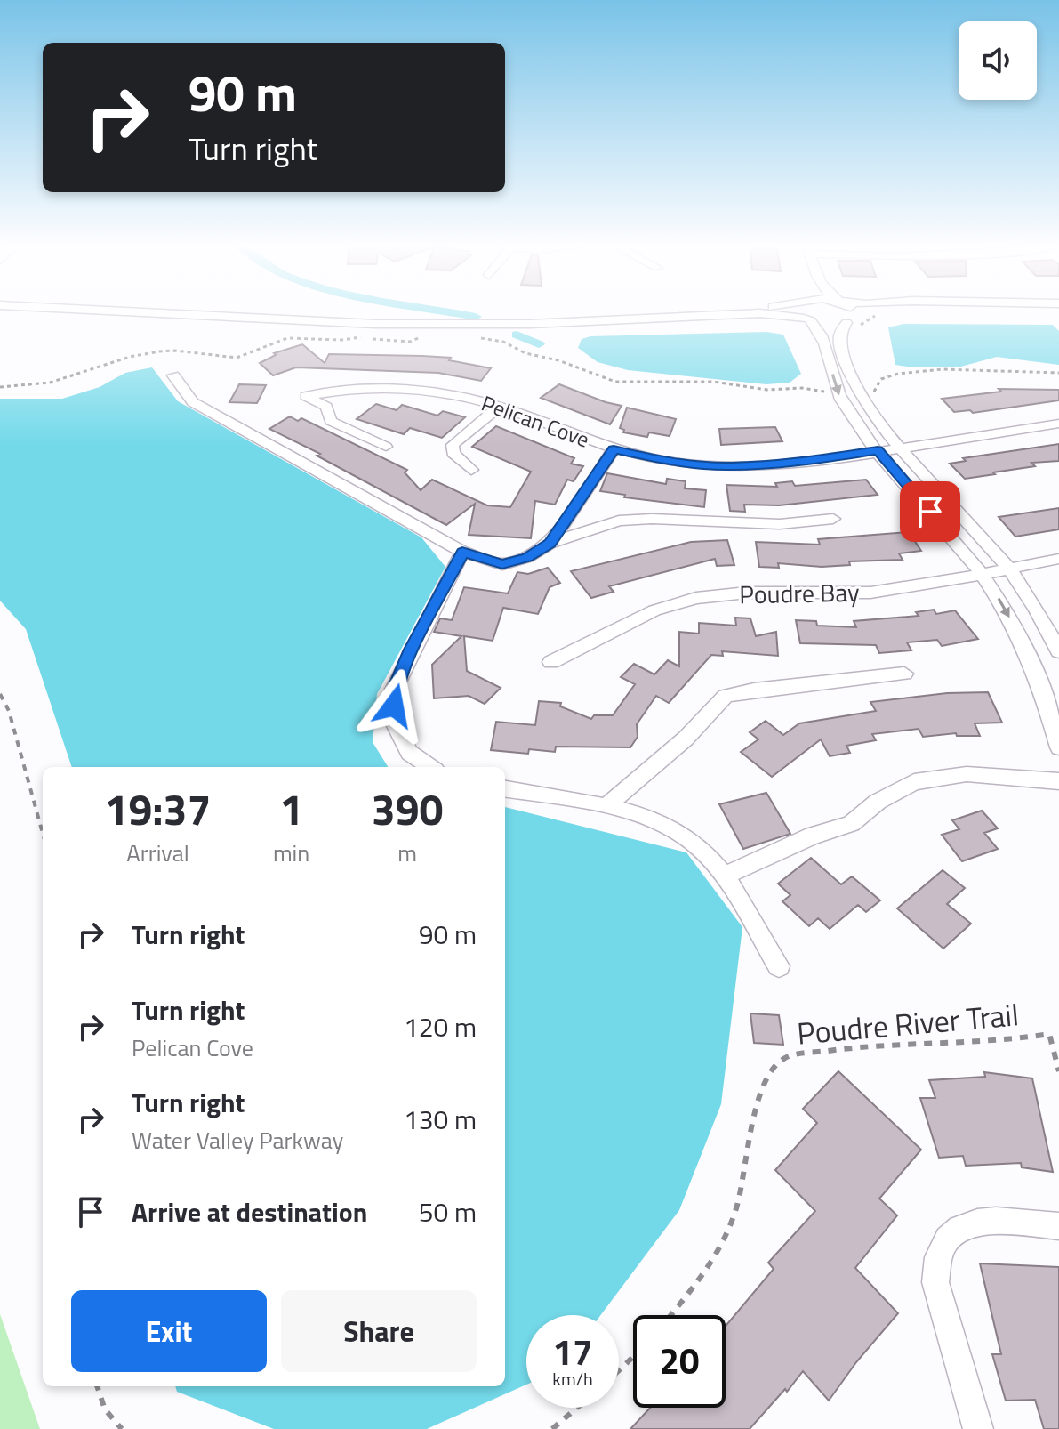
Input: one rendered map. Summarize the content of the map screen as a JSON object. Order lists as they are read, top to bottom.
{
  "streets": {
    "street": ["Pelican Cove", "Poudre Bay"],
    "path": ["Poudre River Trail"]
  },
  "page": {
    "turn": ["90 m", "Turn right"],
    "eta": [
      "19:37",
      "Arrival",
      "1",
      "min",
      "390",
      "m"
    ],
    "list": [
      {
        "name": "Turn right",
        "value": "90 m"
      },
      {
        "name": "Turn right",
        "note": "Pelican Cove",
        "value": "120 m"
      },
      {
        "name": "Turn right",
        "note": "Water Valley Parkway",
        "value": "130 m"
      },
      {
        "name": "Arrive at destination",
        "value": "50 m"
      }
    ],
    "buttons": ["Exit", "Share"],
    "speed": "17 km/h",
    "limit": "20"
  }
}
